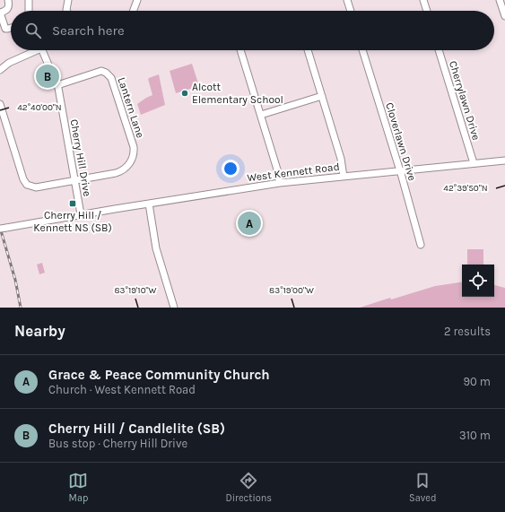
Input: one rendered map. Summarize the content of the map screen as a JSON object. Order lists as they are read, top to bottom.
{
  "streets": {
    "street": [
      "Cherrylawn Drive",
      "Lantern Lane",
      "Cloverlawn Drive",
      "Cherry Hill Drive",
      "West Kennett Road"
    ]
  },
  "crossings": [
    ["Cherrylawn Drive", "West Kennett Road"],
    ["Lantern Lane", "Cherry Hill Drive"],
    ["Cloverlawn Drive", "West Kennett Road"],
    ["Cherry Hill Drive", "West Kennett Road"]
  ],
  "places": {
    "other": ["Alcott Elementary School"],
    "transit": ["Cherry Hill / Kennett NS (SB)"]
  },
  "page": {
    "search": "Search here",
    "pins": ["B", "A"],
    "heading": ["Nearby", "2 results"],
    "list": [
      {
        "mark": "A",
        "name": "Grace & Peace Community Church",
        "note": "Church · West Kennett Road",
        "value": "90 m"
      },
      {
        "mark": "B",
        "name": "Cherry Hill / Candlelite (SB)",
        "note": "Bus stop · Cherry Hill Drive",
        "value": "310 m"
      }
    ],
    "nav": ["Map", "Directions", "Saved"]
  },
  "coordinates": [
    "42°40'00\"N",
    "42°39'50\"N",
    "83°19'10\"W",
    "83°19'00\"W"
  ]
}
